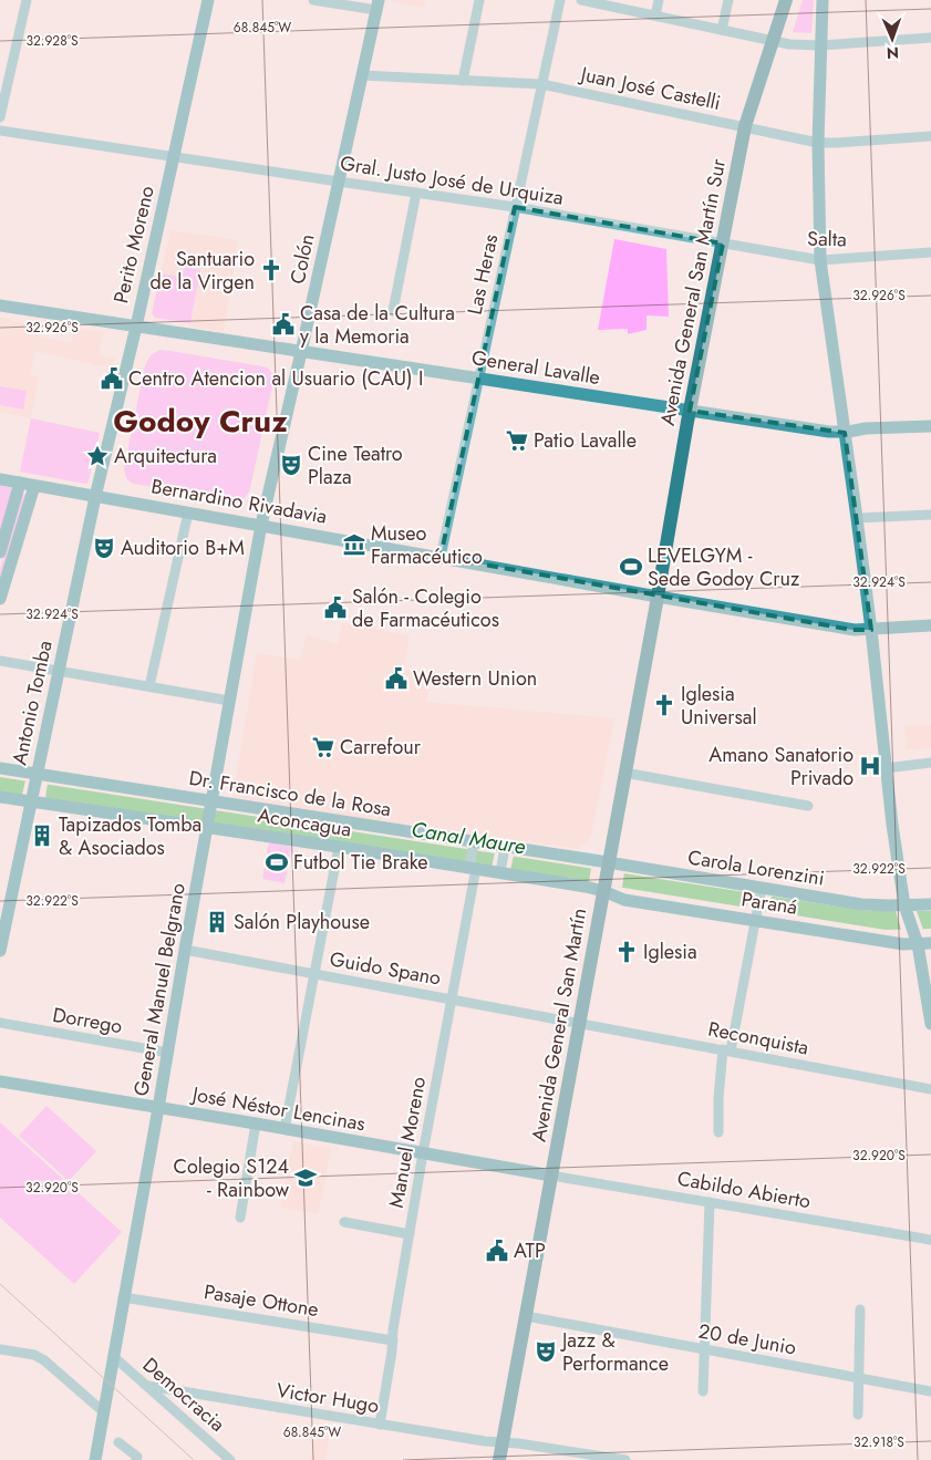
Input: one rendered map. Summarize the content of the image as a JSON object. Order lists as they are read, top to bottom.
{
  "streets": {
    "main road": ["Avenida General San Martín Sur", "Avenida General San Martín"],
    "street": [
      "Juan José Castelli",
      "Gral. Justo José de Urquiza",
      "Salta",
      "Perito Moreno",
      "Colón",
      "Las Heras",
      "General Lavalle",
      "Bernardino Rivadavia",
      "Antonio Tomba",
      "Dr. Francisco de la Rosa",
      "Aconcagua",
      "Carola Lorenzini",
      "Paraná",
      "Guido Spano",
      "General Manuel Belgrano",
      "Dorrego",
      "Reconquista",
      "José Néstor Lencinas",
      "Manuel Moreno",
      "Cabildo Abierto",
      "Pasaje Ottone",
      "20 de Junio",
      "Democracia",
      "Victor Hugo"
    ]
  },
  "crossings": [
    ["Juan José Castelli", "Colón"],
    ["Juan José Castelli", "Las Heras"],
    ["Juan José Castelli", "Avenida General San Martín Sur"],
    ["Gral. Justo José de Urquiza", "Salta"],
    ["Gral. Justo José de Urquiza", "Perito Moreno"],
    ["Gral. Justo José de Urquiza", "Colón"],
    ["Gral. Justo José de Urquiza", "Las Heras"],
    ["Gral. Justo José de Urquiza", "Avenida General San Martín Sur"],
    ["Salta", "Avenida General San Martín Sur"],
    ["Perito Moreno", "General Lavalle"],
    ["Perito Moreno", "Bernardino Rivadavia"],
    ["Perito Moreno", "Antonio Tomba"],
    ["Colón", "General Lavalle"],
    ["Colón", "Bernardino Rivadavia"],
    ["Colón", "General Manuel Belgrano"],
    ["Las Heras", "General Lavalle"],
    ["Las Heras", "Bernardino Rivadavia"],
    ["Avenida General San Martín Sur", "General Lavalle"],
    ["Avenida General San Martín Sur", "Bernardino Rivadavia"],
    ["Avenida General San Martín Sur", "Avenida General San Martín"],
    ["Bernardino Rivadavia", "Antonio Tomba"],
    ["Bernardino Rivadavia", "General Manuel Belgrano"],
    ["Bernardino Rivadavia", "Avenida General San Martín"],
    ["Antonio Tomba", "Dr. Francisco de la Rosa"],
    ["Antonio Tomba", "Aconcagua"],
    ["Dr. Francisco de la Rosa", "Carola Lorenzini"],
    ["Dr. Francisco de la Rosa", "General Manuel Belgrano"],
    ["Dr. Francisco de la Rosa", "Avenida General San Martín"],
    ["Dr. Francisco de la Rosa", "Manuel Moreno"],
    ["Aconcagua", "Paraná"],
    ["Aconcagua", "General Manuel Belgrano"],
    ["Aconcagua", "Avenida General San Martín"],
    ["Aconcagua", "Manuel Moreno"],
    ["Carola Lorenzini", "Avenida General San Martín"],
    ["Paraná", "Avenida General San Martín"],
    ["Guido Spano", "General Manuel Belgrano"],
    ["Guido Spano", "Avenida General San Martín"],
    ["Guido Spano", "Reconquista"],
    ["Guido Spano", "Manuel Moreno"],
    ["General Manuel Belgrano", "Dorrego"],
    ["General Manuel Belgrano", "José Néstor Lencinas"],
    ["General Manuel Belgrano", "Pasaje Ottone"],
    ["General Manuel Belgrano", "Democracia"],
    ["Avenida General San Martín", "Reconquista"],
    ["Avenida General San Martín", "José Néstor Lencinas"],
    ["Avenida General San Martín", "Cabildo Abierto"],
    ["Avenida General San Martín", "20 de Junio"],
    ["Avenida General San Martín", "Victor Hugo"],
    ["José Néstor Lencinas", "Manuel Moreno"],
    ["José Néstor Lencinas", "Cabildo Abierto"],
    ["Manuel Moreno", "Pasaje Ottone"],
    ["Manuel Moreno", "Victor Hugo"],
    ["Democracia", "Victor Hugo"]
  ],
  "districts": ["Godoy Cruz"],
  "water": ["Canal Maure"],
  "places": {
    "church": ["Santuario de la Virgen", "Iglesia Universal", "Iglesia"],
    "public building": [
      "Casa de la Cultura y la Memoria",
      "Centro Atencion al Usuario (CAU) I",
      "Salón - Colegio de Farmacéuticos",
      "Western Union",
      "ATP"
    ],
    "supermarket": ["Patio Lavalle", "Carrefour"],
    "place": ["Arquitectura"],
    "theatre": ["Cine Teatro Plaza", "Auditorio B+M", "Jazz & Performance"],
    "museum": ["Museo Farmacéutico"],
    "sports": ["LEVELGYM - Sede Godoy Cruz", "Futbol Tie Brake"],
    "hospital": ["Amano Sanatorio Privado"],
    "building": ["Tapizados Tomba & Asociados", "Salón Playhouse"],
    "school or university": ["Colegio S124 - Rainbow"]
  },
  "north": "bottom",
  "coordinates": [
    "68.845°W",
    "32.928°S",
    "32.926°S",
    "32.924°S",
    "32.922°S",
    "32.920°S",
    "32.918°S"
  ]
}
